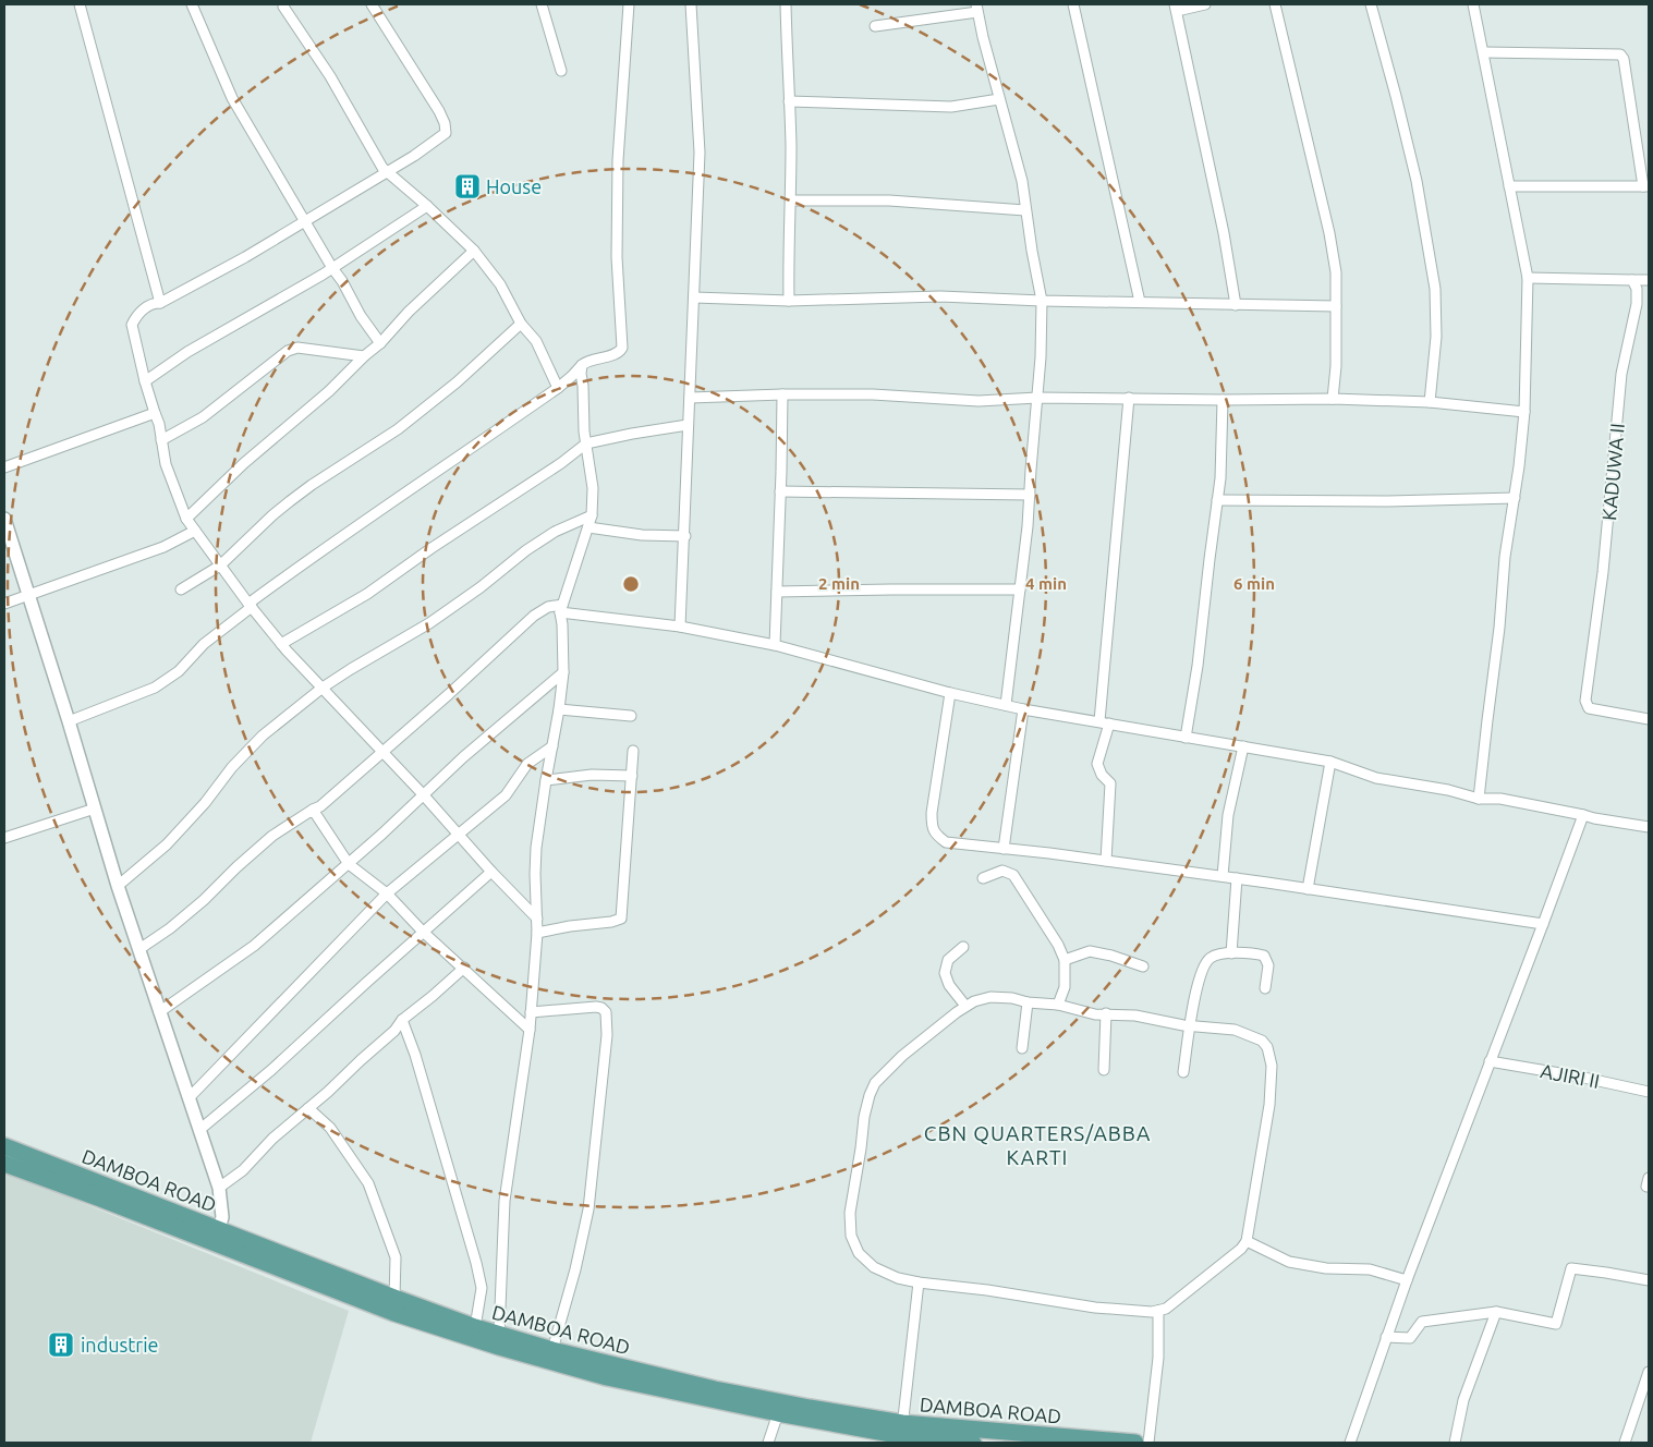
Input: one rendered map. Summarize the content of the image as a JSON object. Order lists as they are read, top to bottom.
{
  "streets": {
    "main road": ["DAMBOA ROAD"],
    "street": ["KADUWA II", "AJIRI II"]
  },
  "districts": ["CBN QUARTERS/ABBA KARTI"],
  "places": {
    "building": ["House", "industrie"]
  },
  "rings": ["2 min", "4 min", "6 min"]
}
